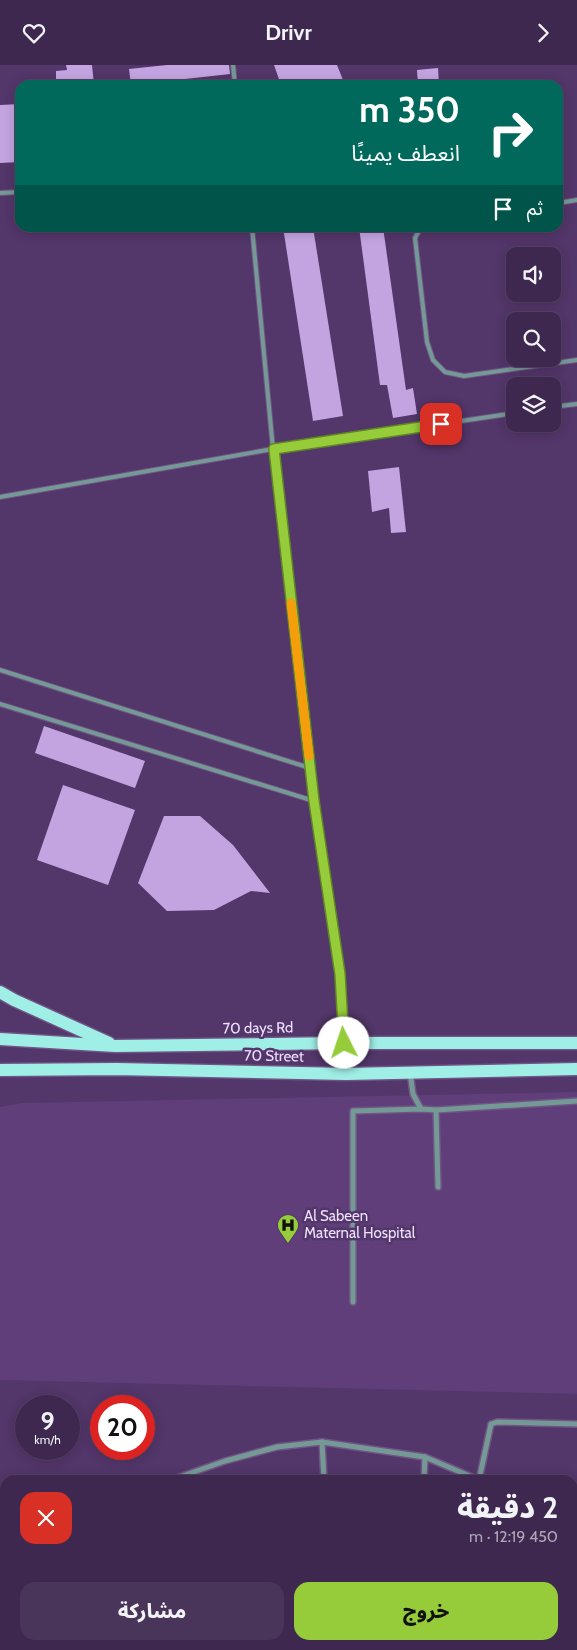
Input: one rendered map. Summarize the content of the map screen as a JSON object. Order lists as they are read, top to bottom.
{
  "streets": {
    "main road": ["70 days Rd", "70 Street"]
  },
  "places": {
    "hospital": ["Al Sabeen Maternal Hospital"]
  },
  "page": {
    "header": "Drivr",
    "turn": ["350 m", "انعطف يمينًا"],
    "then": "ثم",
    "speed": "9 km/h",
    "limit": "20",
    "heading": ["2 دقيقة", "450 m · 12:19"],
    "buttons": ["خروج", "مشاركة"]
  }
}
